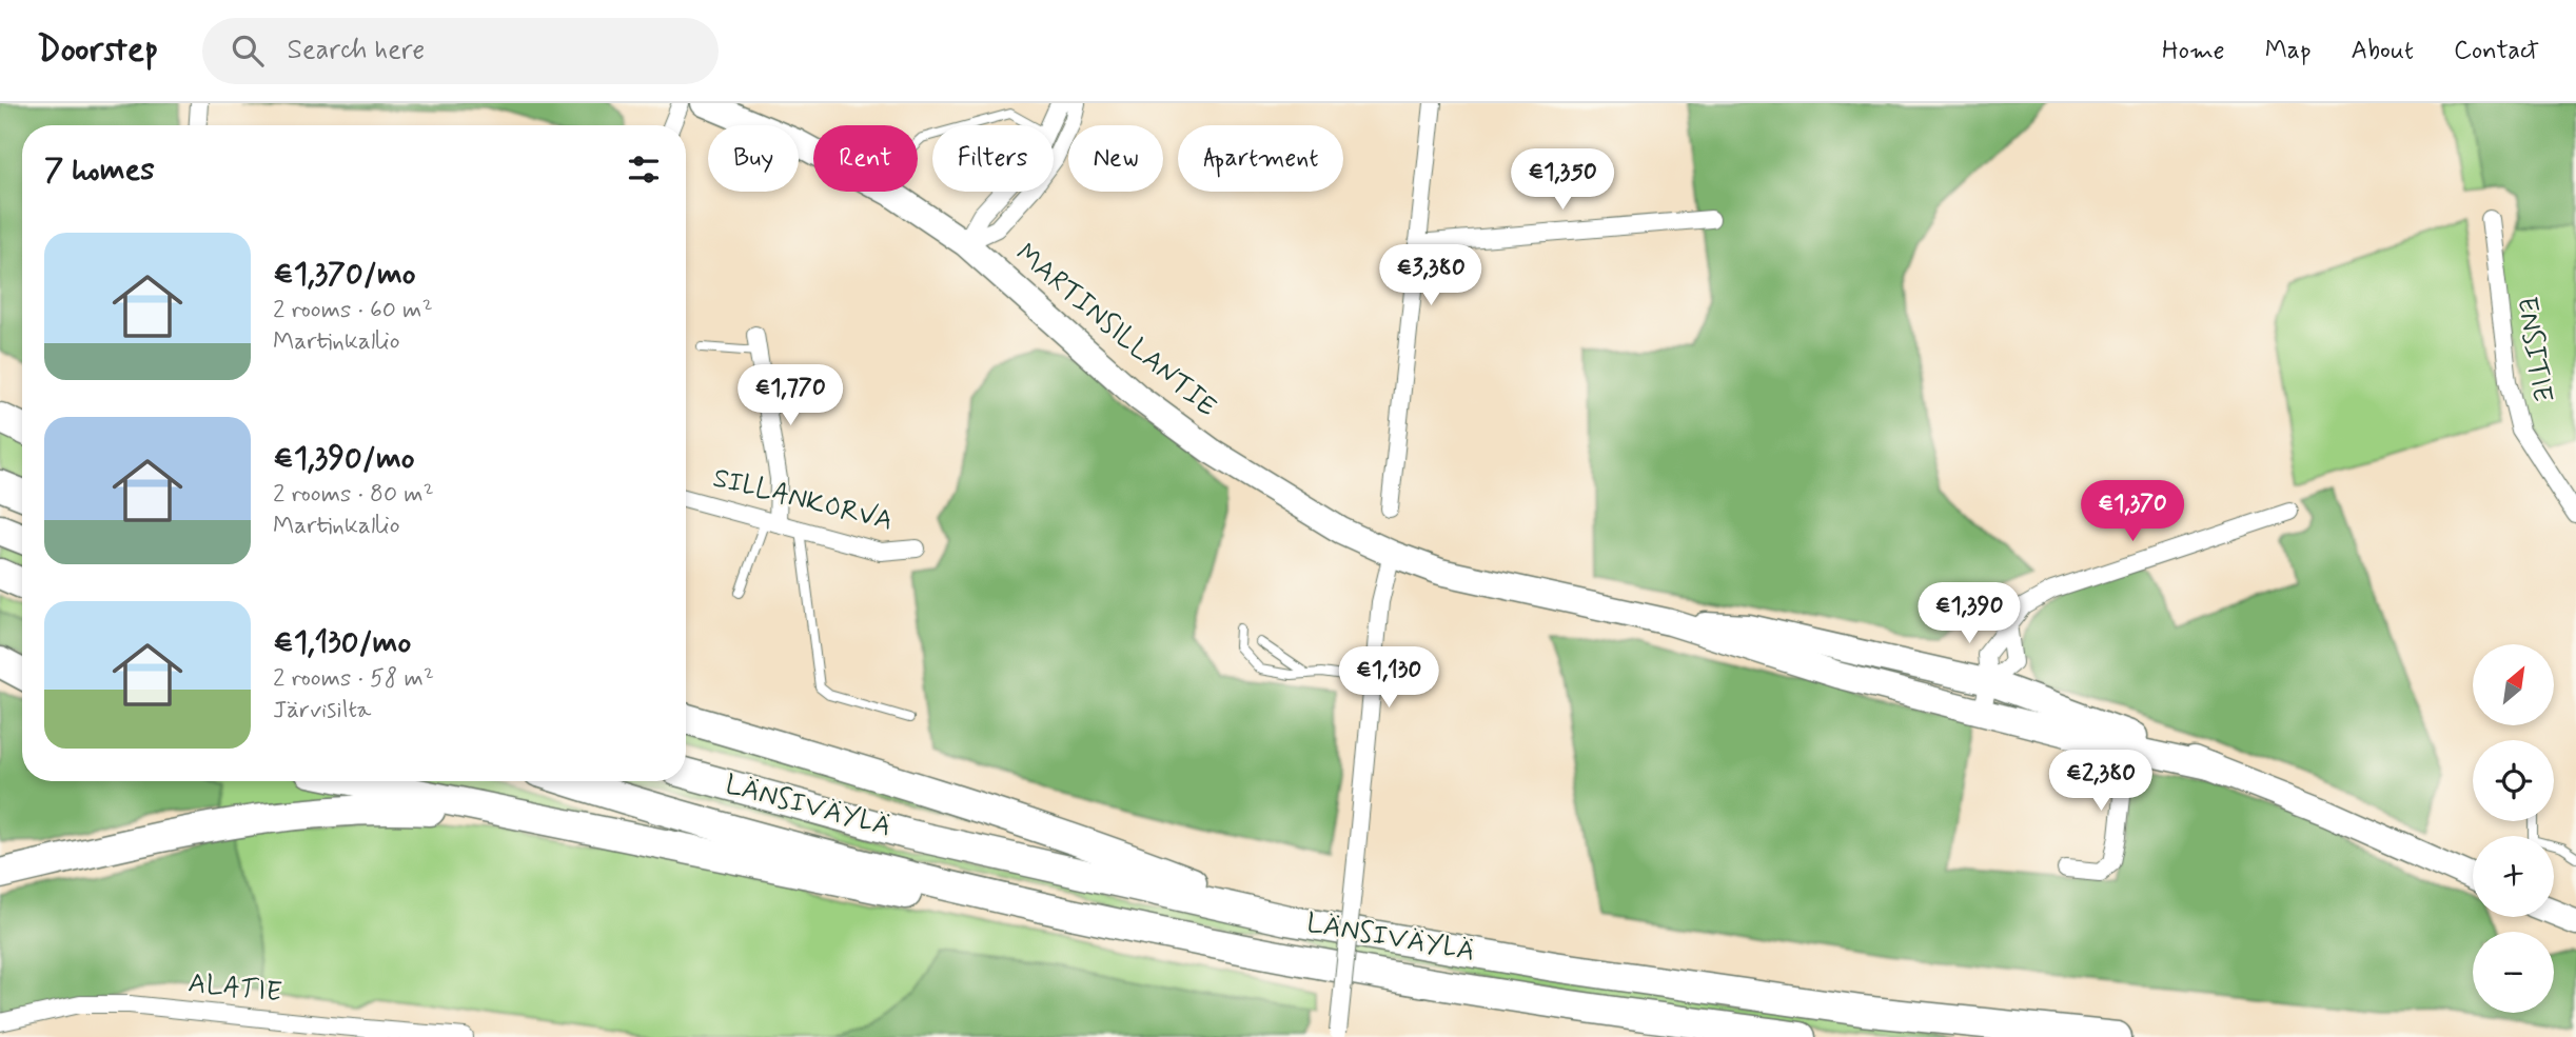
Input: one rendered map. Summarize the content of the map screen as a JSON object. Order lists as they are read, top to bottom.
{
  "streets": {
    "highway": ["LÄNSIVÄYLÄ"],
    "main road": ["MARTINSILLANTIE"],
    "street": ["ENSITIE", "SILLANKORVA", "ALATIE"]
  },
  "north": "top right",
  "page": {
    "header": "Doorstep",
    "search": "Search here",
    "nav": [
      "Home",
      "Map",
      "About",
      "Contact"
    ],
    "chip": [
      "Buy",
      "Rent",
      "Filters",
      "New",
      "Apartment"
    ],
    "heading": "7 homes",
    "price": [
      "€1,350",
      "€3,380",
      "€1,770",
      "€1,370",
      "€1,390",
      "€1,130",
      "€2,380"
    ],
    "list": [
      {
        "name": "€1,370/mo",
        "note": "2 rooms · 60 m² · Martinkallio"
      },
      {
        "name": "€1,390/mo",
        "note": "2 rooms · 80 m² · Martinkallio"
      },
      {
        "name": "€1,130/mo",
        "note": "2 rooms · 58 m² · Järvisilta"
      }
    ],
    "map_buttons": ["+", "−"]
  }
}
